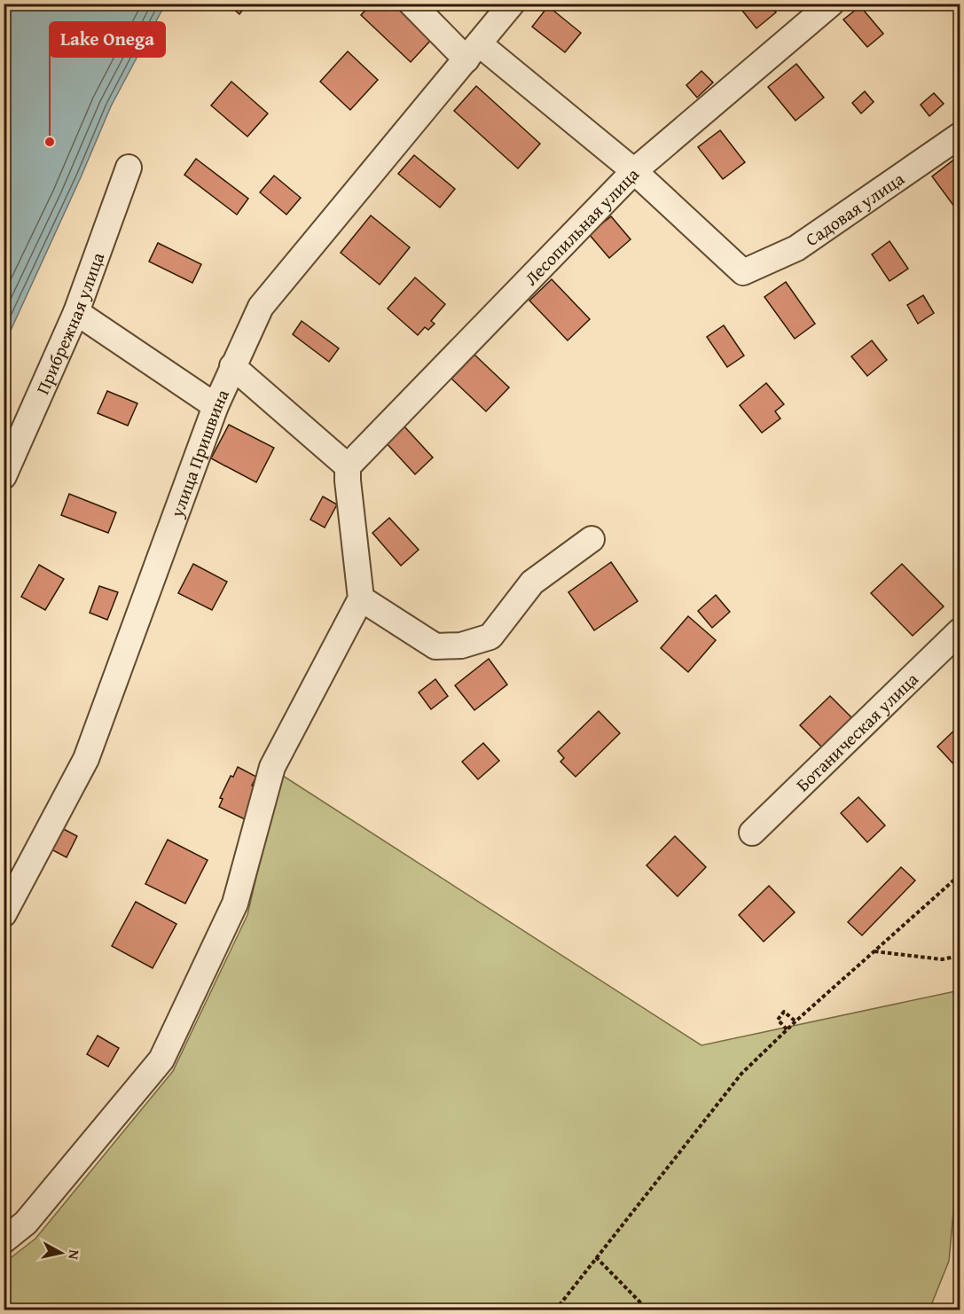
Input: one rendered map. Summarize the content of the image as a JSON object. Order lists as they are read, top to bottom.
{
  "streets": {
    "street": [
      "Садовая улица",
      "Лесопильная улица",
      "Прибрежная улица",
      "улица Пришвина",
      "Ботаническая улица"
    ]
  },
  "crossings": [
    ["Садовая улица", "Лесопильная улица"]
  ],
  "places": ["Lake Onega"],
  "north": "right"
}
